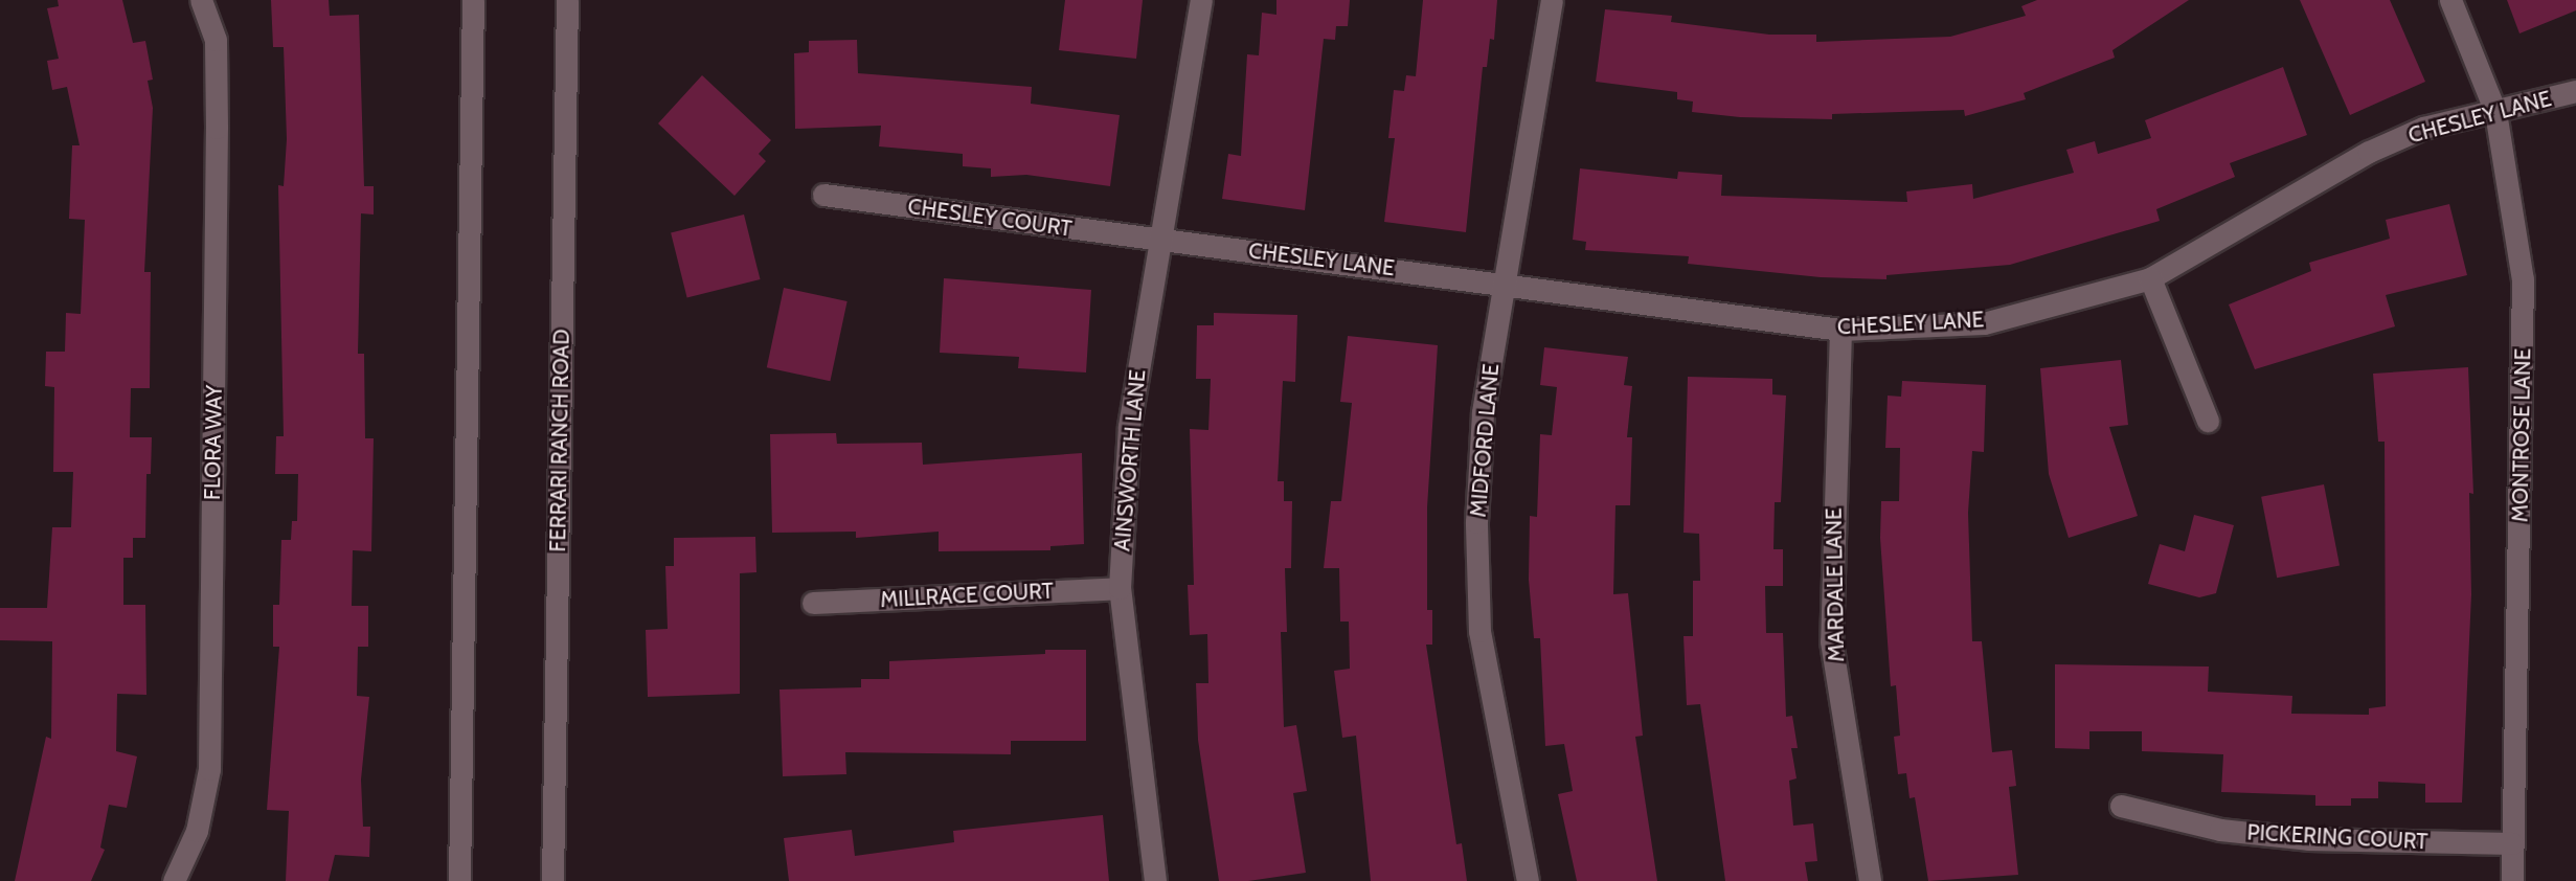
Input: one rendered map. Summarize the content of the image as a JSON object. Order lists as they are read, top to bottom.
{
  "streets": {
    "street": [
      "CHESLEY LANE",
      "CHESLEY COURT",
      "MONTROSE LANE",
      "FERRARI RANCH ROAD",
      "MIDFORD LANE",
      "FLORA WAY",
      "AINSWORTH LANE",
      "MARDALE LANE",
      "MILLRACE COURT",
      "PICKERING COURT"
    ]
  },
  "crossings": [
    ["CHESLEY LANE", "CHESLEY COURT"],
    ["CHESLEY LANE", "MONTROSE LANE"],
    ["CHESLEY LANE", "MIDFORD LANE"],
    ["CHESLEY LANE", "AINSWORTH LANE"],
    ["CHESLEY LANE", "MARDALE LANE"],
    ["CHESLEY COURT", "AINSWORTH LANE"],
    ["MONTROSE LANE", "PICKERING COURT"],
    ["AINSWORTH LANE", "MILLRACE COURT"]
  ]
}
